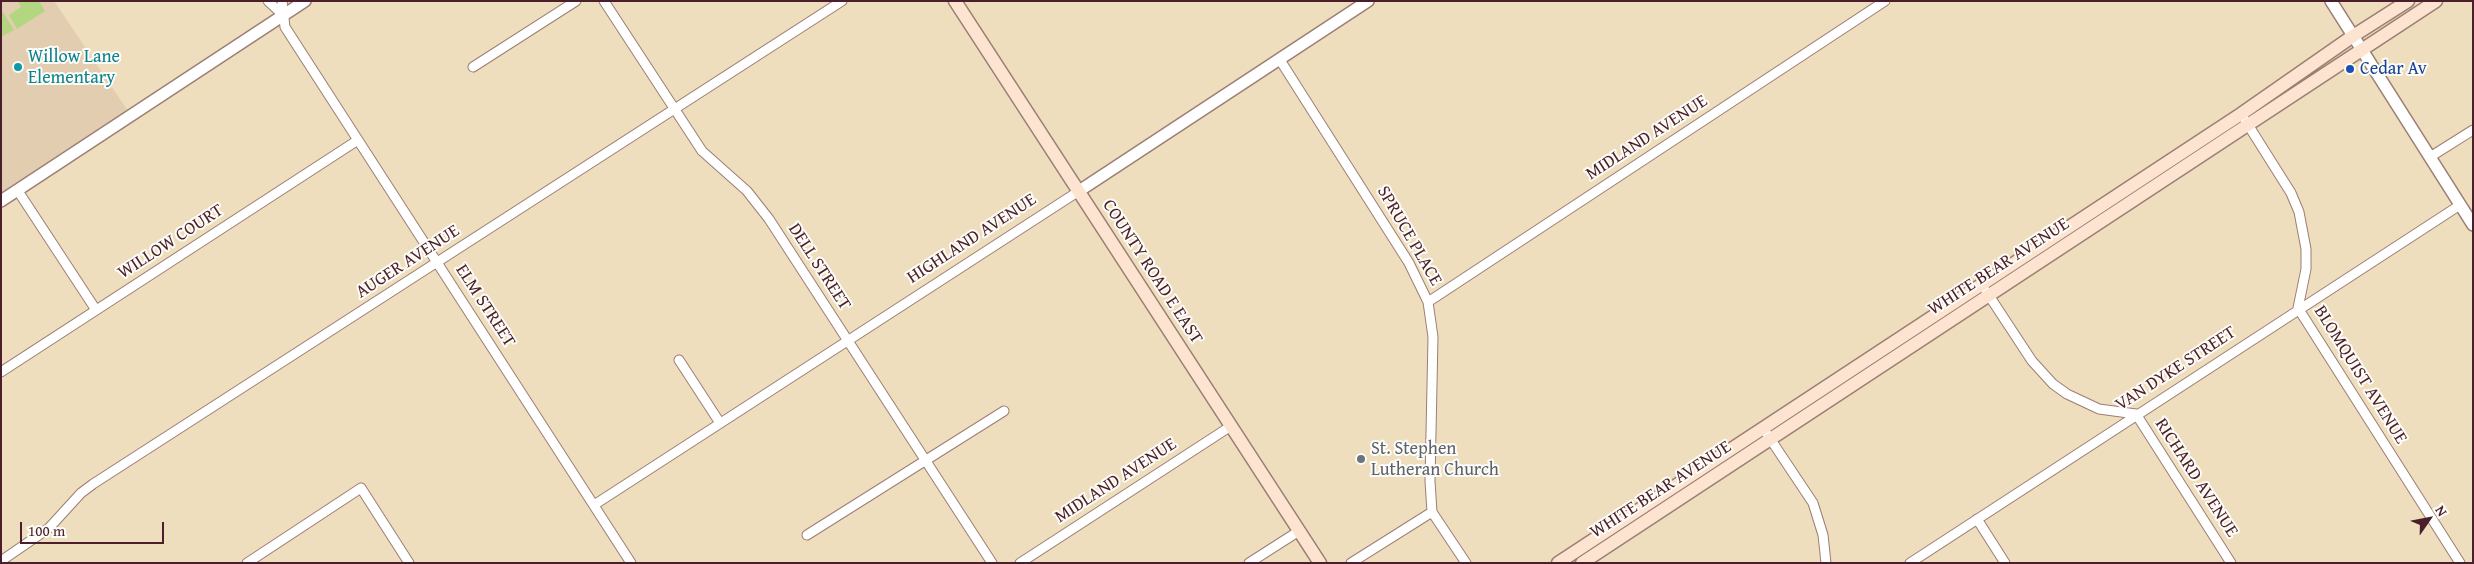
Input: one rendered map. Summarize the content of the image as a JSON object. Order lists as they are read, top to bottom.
{
  "streets": {
    "main road": ["WHITE BEAR AVENUE", "COUNTY ROAD E EAST"],
    "street": [
      "MIDLAND AVENUE",
      "SPRUCE PLACE",
      "HIGHLAND AVENUE",
      "WILLOW COURT",
      "AUGER AVENUE",
      "DELL STREET",
      "ELM STREET",
      "VAN DYKE STREET",
      "BLOMQUIST AVENUE",
      "RICHARD AVENUE"
    ]
  },
  "crossings": [
    ["MIDLAND AVENUE", "SPRUCE PLACE"],
    ["MIDLAND AVENUE", "COUNTY ROAD E EAST"],
    ["SPRUCE PLACE", "HIGHLAND AVENUE"],
    ["HIGHLAND AVENUE", "DELL STREET"],
    ["HIGHLAND AVENUE", "COUNTY ROAD E EAST"],
    ["HIGHLAND AVENUE", "ELM STREET"],
    ["WILLOW COURT", "ELM STREET"],
    ["AUGER AVENUE", "DELL STREET"],
    ["AUGER AVENUE", "ELM STREET"],
    ["WHITE BEAR AVENUE", "BLOMQUIST AVENUE"],
    ["WHITE BEAR AVENUE", "RICHARD AVENUE"],
    ["VAN DYKE STREET", "BLOMQUIST AVENUE"],
    ["VAN DYKE STREET", "RICHARD AVENUE"]
  ],
  "places": ["Willow Lane Elementary", "Cedar Av", "St. Stephen Lutheran Church"],
  "scale_bar": "100 m",
  "north": "top right"
}
